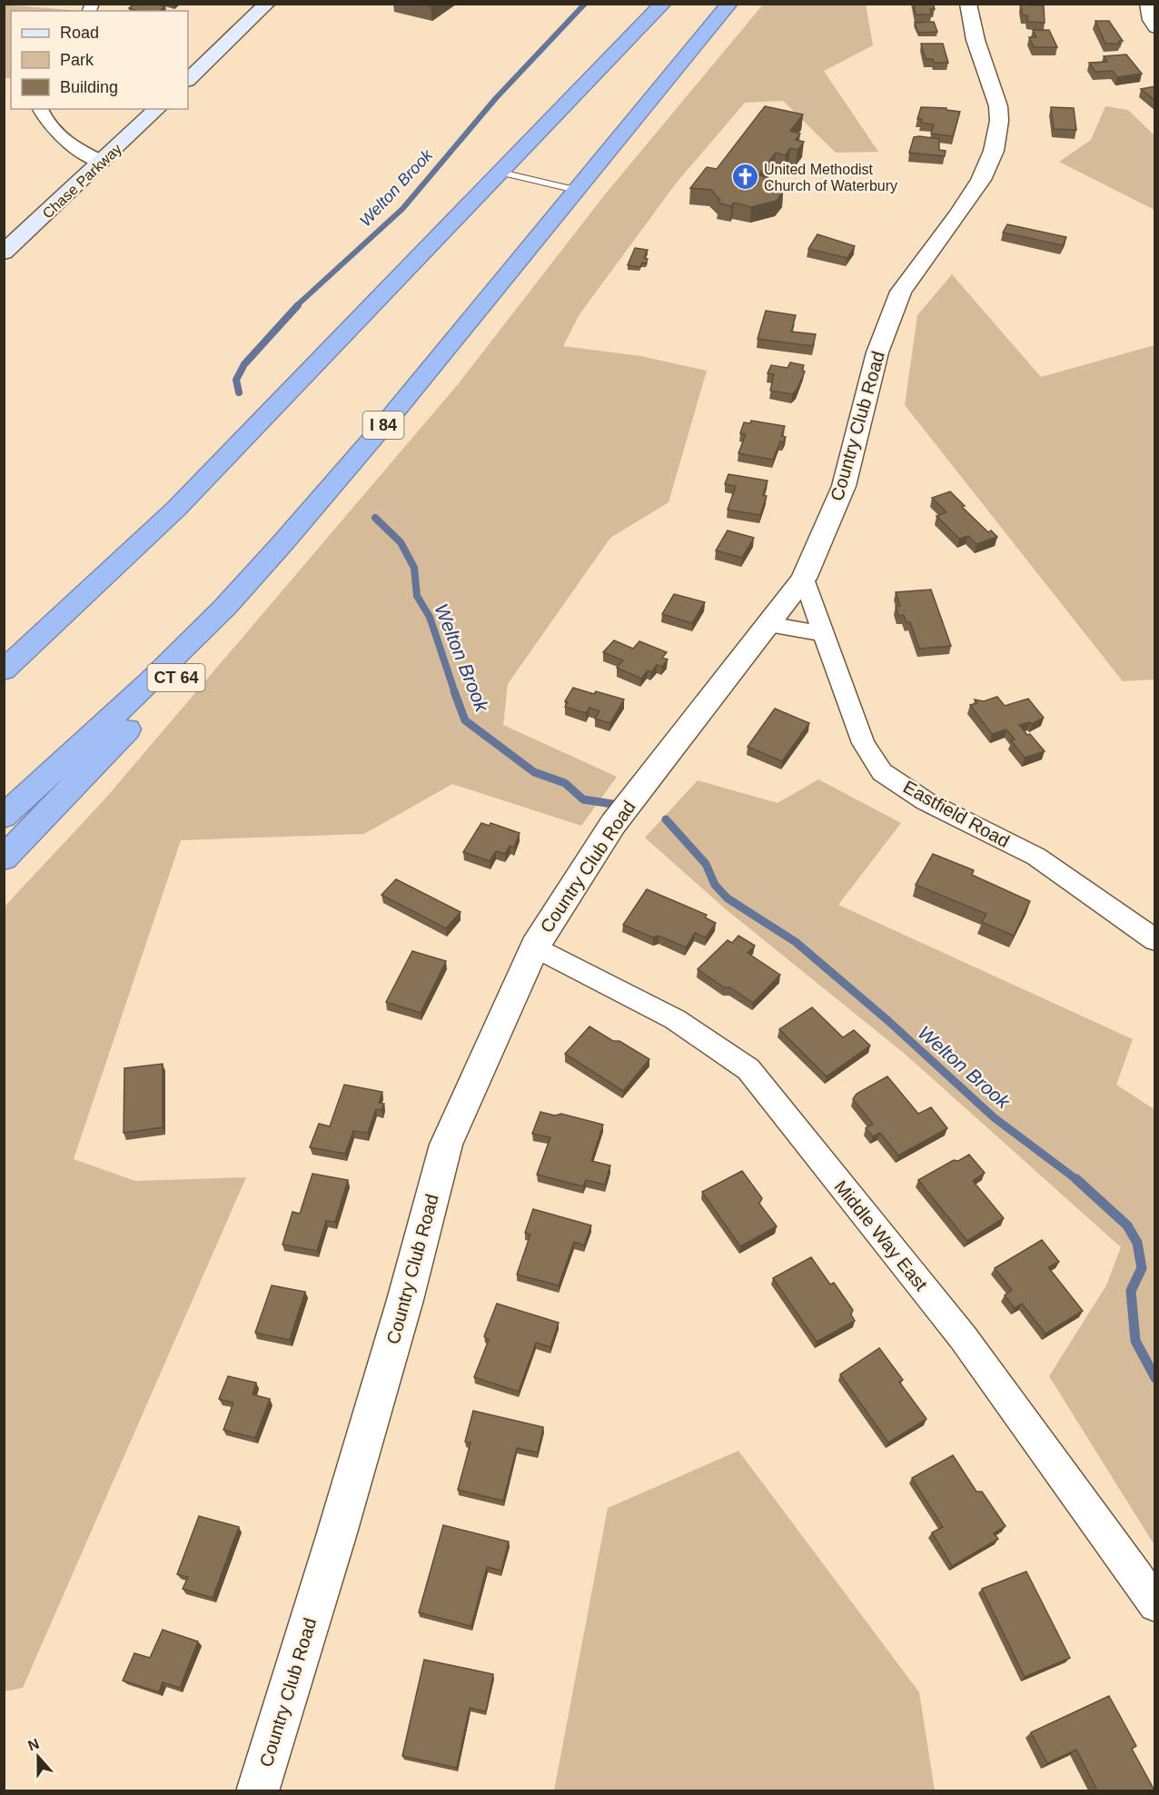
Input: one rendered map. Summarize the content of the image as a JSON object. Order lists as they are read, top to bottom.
{
  "streets": {
    "highway": ["I 84", "CT 64"],
    "main road": ["Chase Parkway"],
    "street": ["Country Club Road", "Eastfield Road", "Middle Way East"]
  },
  "crossings": [
    ["I 84", "CT 64"],
    ["Country Club Road", "Eastfield Road"],
    ["Country Club Road", "Middle Way East"]
  ],
  "water": ["Welton Brook"],
  "places": {
    "church": ["United Methodist Church of Waterbury"]
  },
  "legend": ["Road", "Park", "Building"],
  "north": "top"
}
